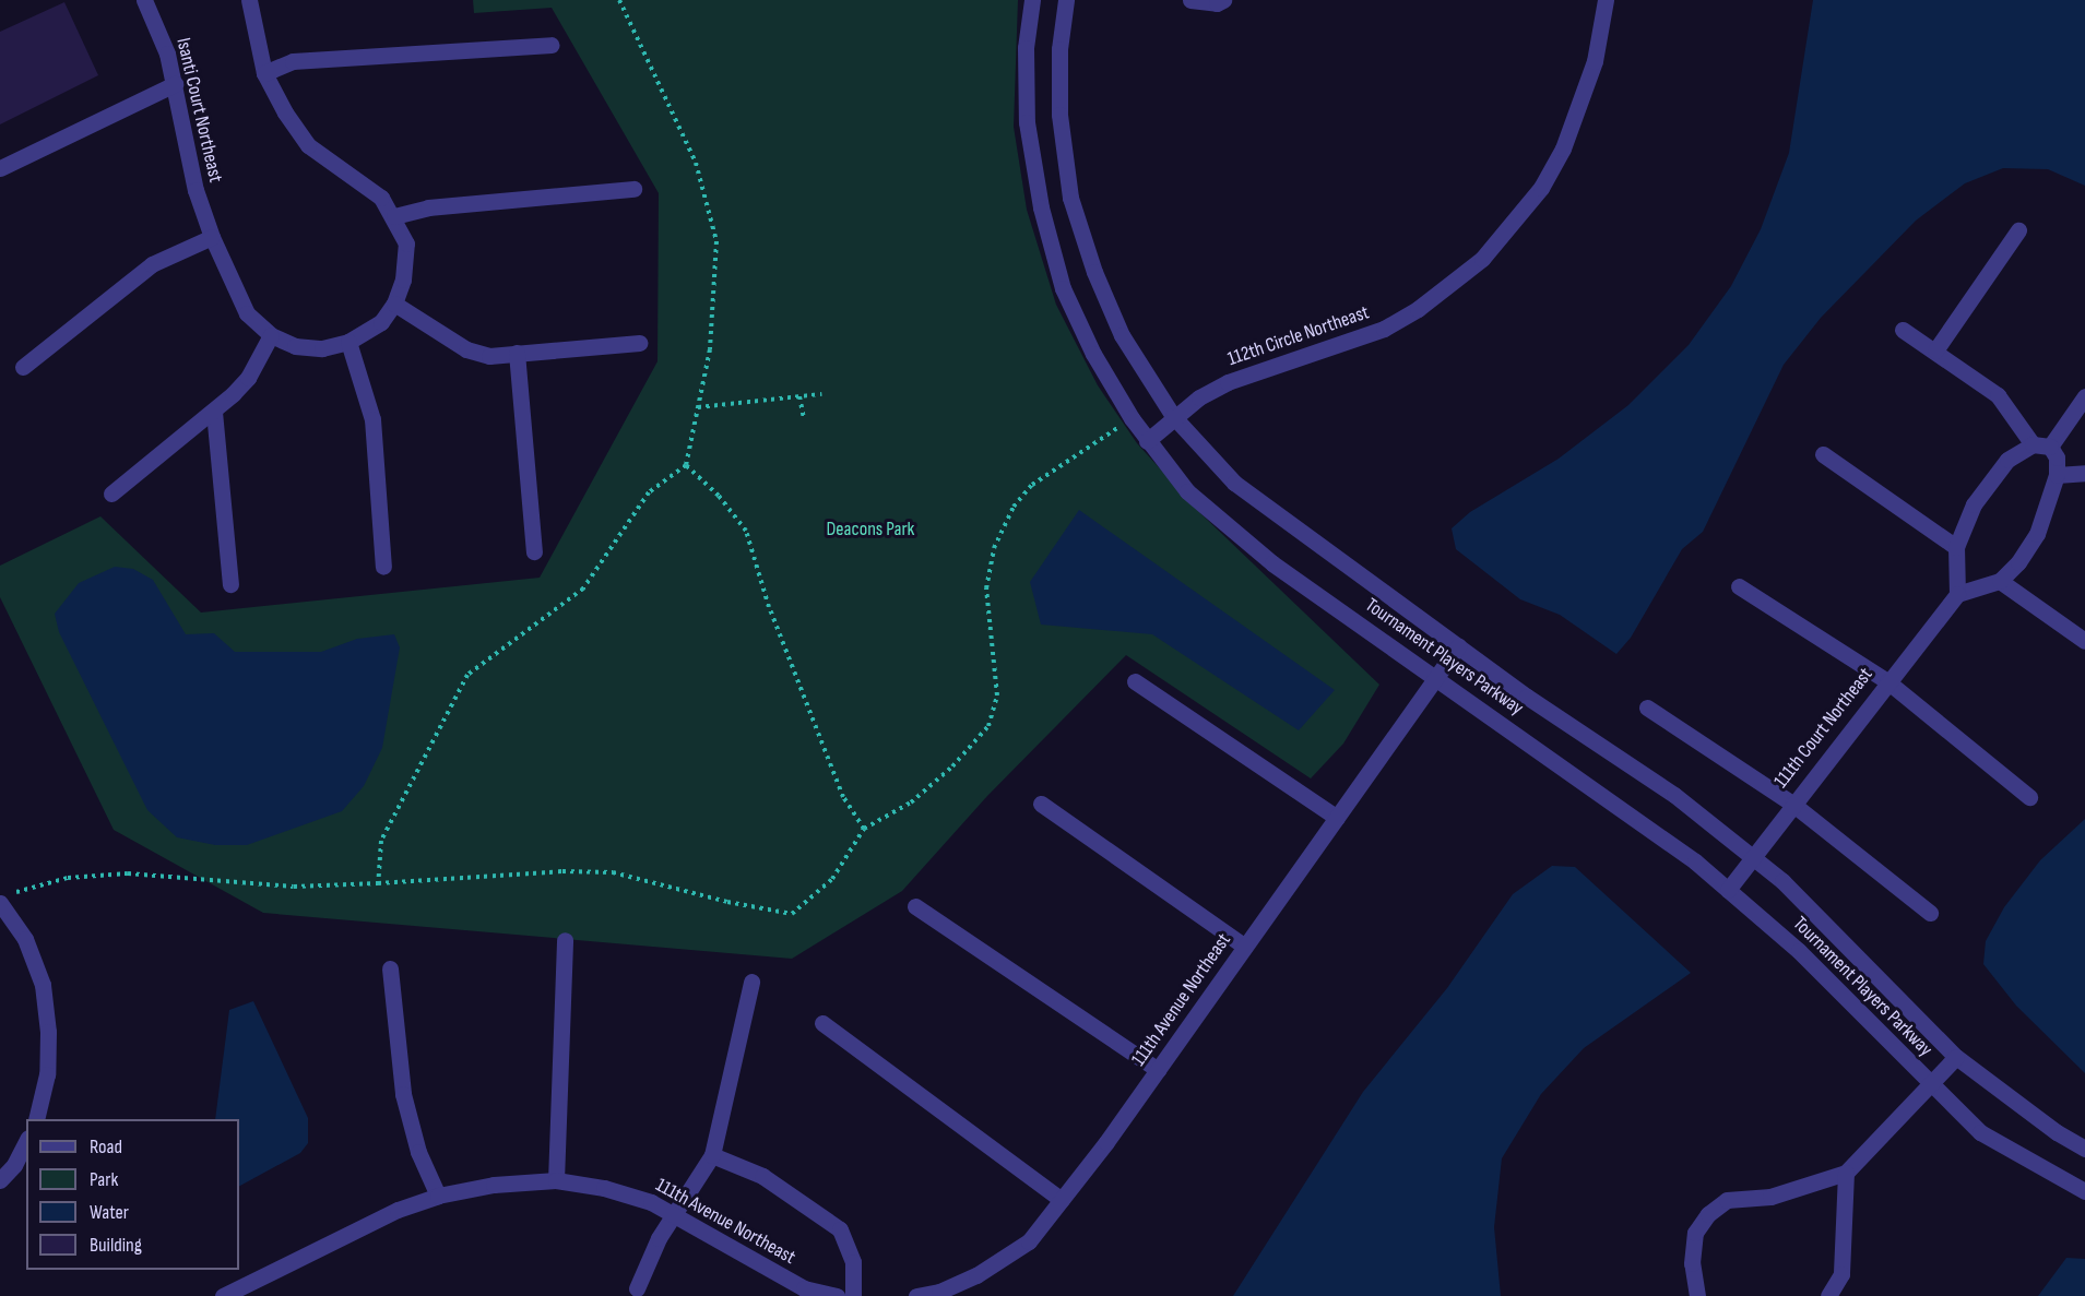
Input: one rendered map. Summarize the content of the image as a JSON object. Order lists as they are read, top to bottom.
{
  "streets": {
    "street": [
      "Isanti Court Northeast",
      "112th Circle Northeast",
      "Tournament Players Parkway",
      "111th Court Northeast",
      "111th Avenue Northeast"
    ]
  },
  "crossings": [
    ["112th Circle Northeast", "Tournament Players Parkway"],
    ["Tournament Players Parkway", "111th Court Northeast"],
    ["Tournament Players Parkway", "111th Avenue Northeast"]
  ],
  "parks": ["Deacons Park"],
  "legend": [
    "Road",
    "Park",
    "Water",
    "Building"
  ]
}
